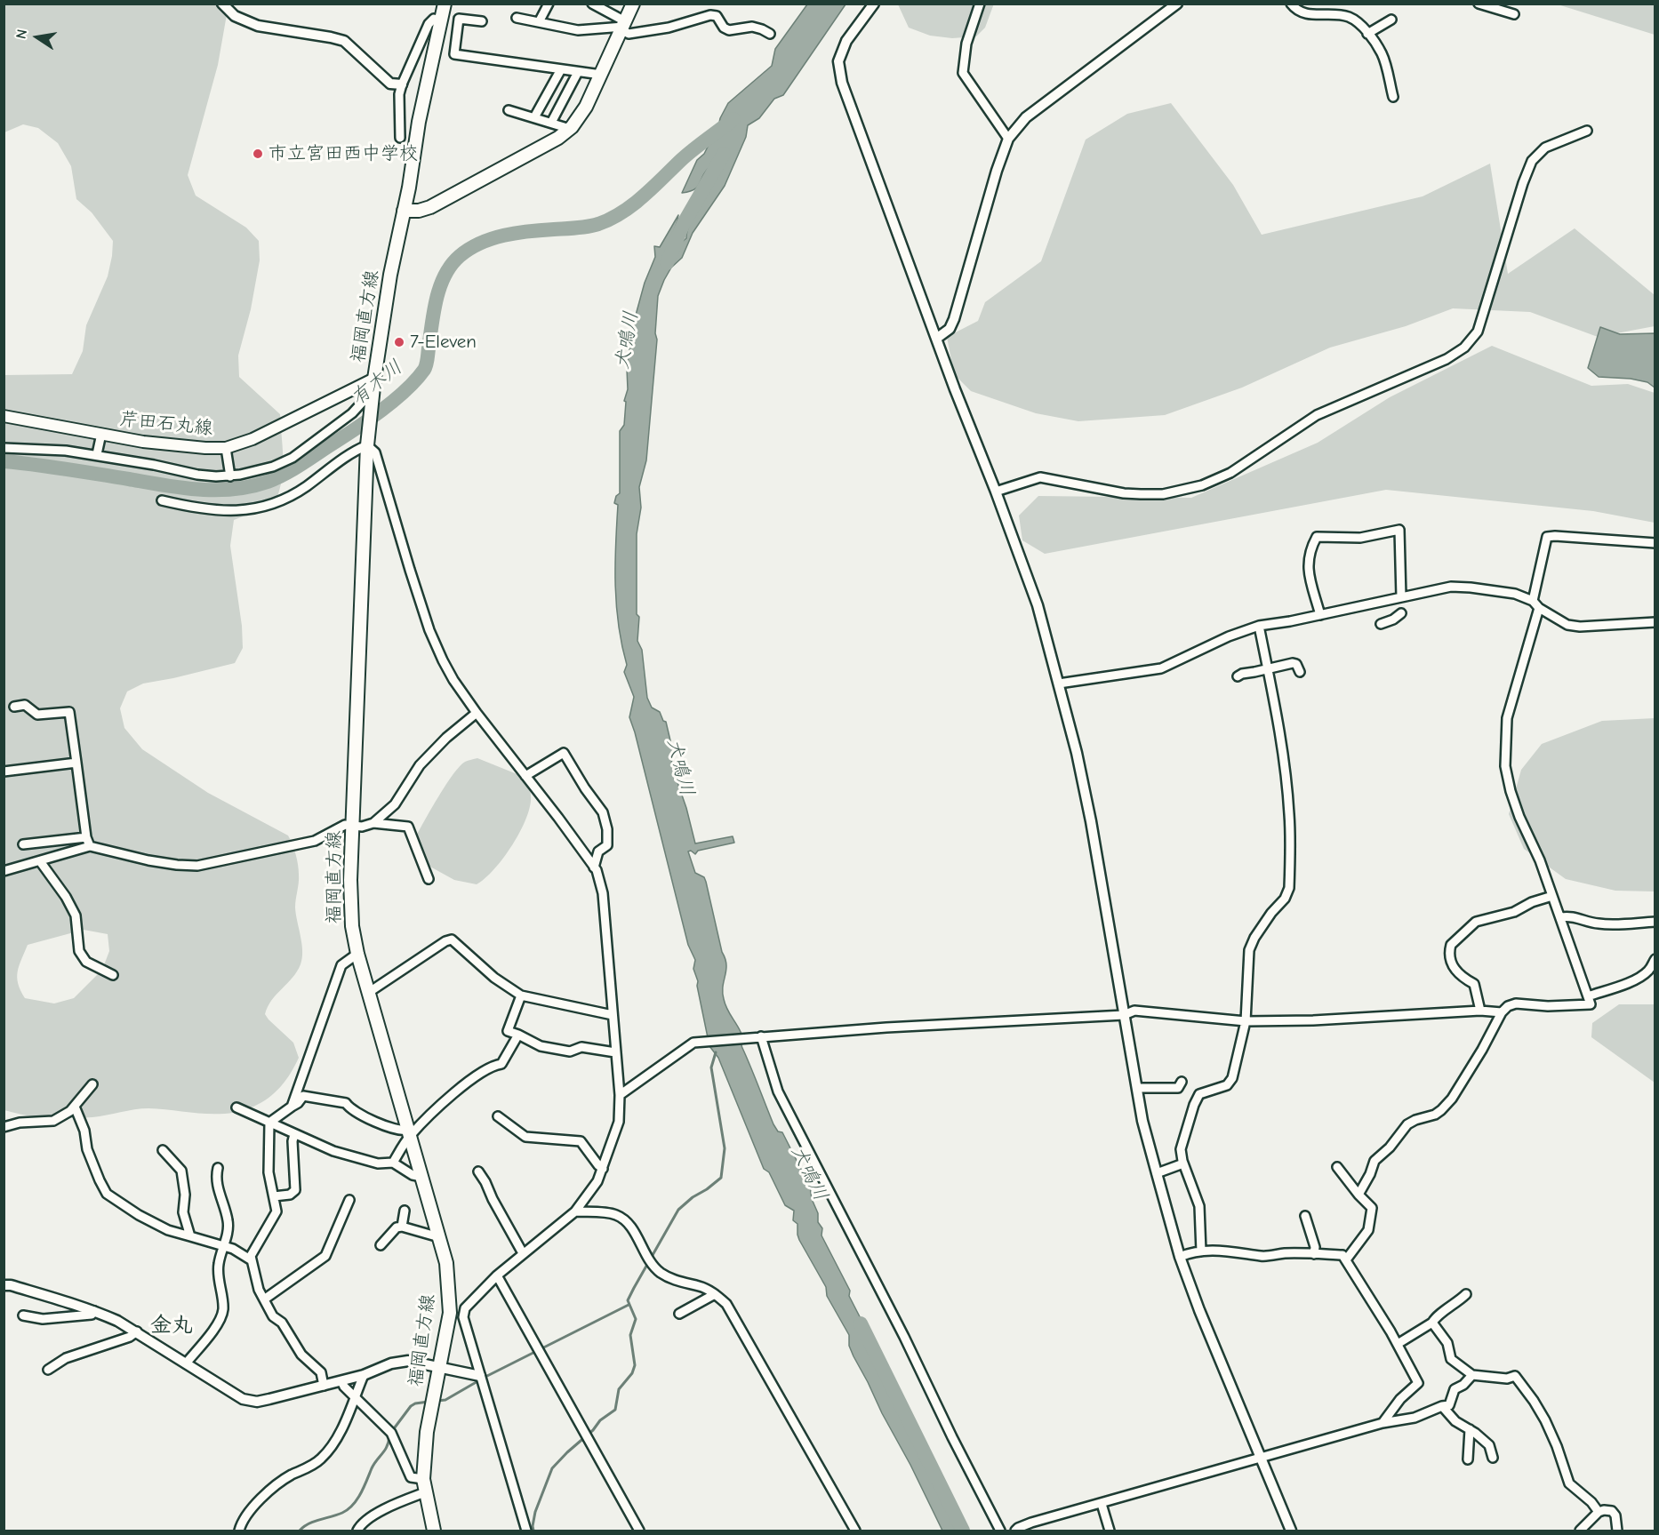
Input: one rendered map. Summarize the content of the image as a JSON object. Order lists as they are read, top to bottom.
{
  "streets": {
    "main road": ["福岡直方線", "芹田石丸線"]
  },
  "crossings": [
    ["福岡直方線", "芹田石丸線"]
  ],
  "districts": ["金丸"],
  "water": ["犬鳴川", "有木川"],
  "places": ["市立宮田西中学校", "7-Eleven"],
  "north": "left"
}
